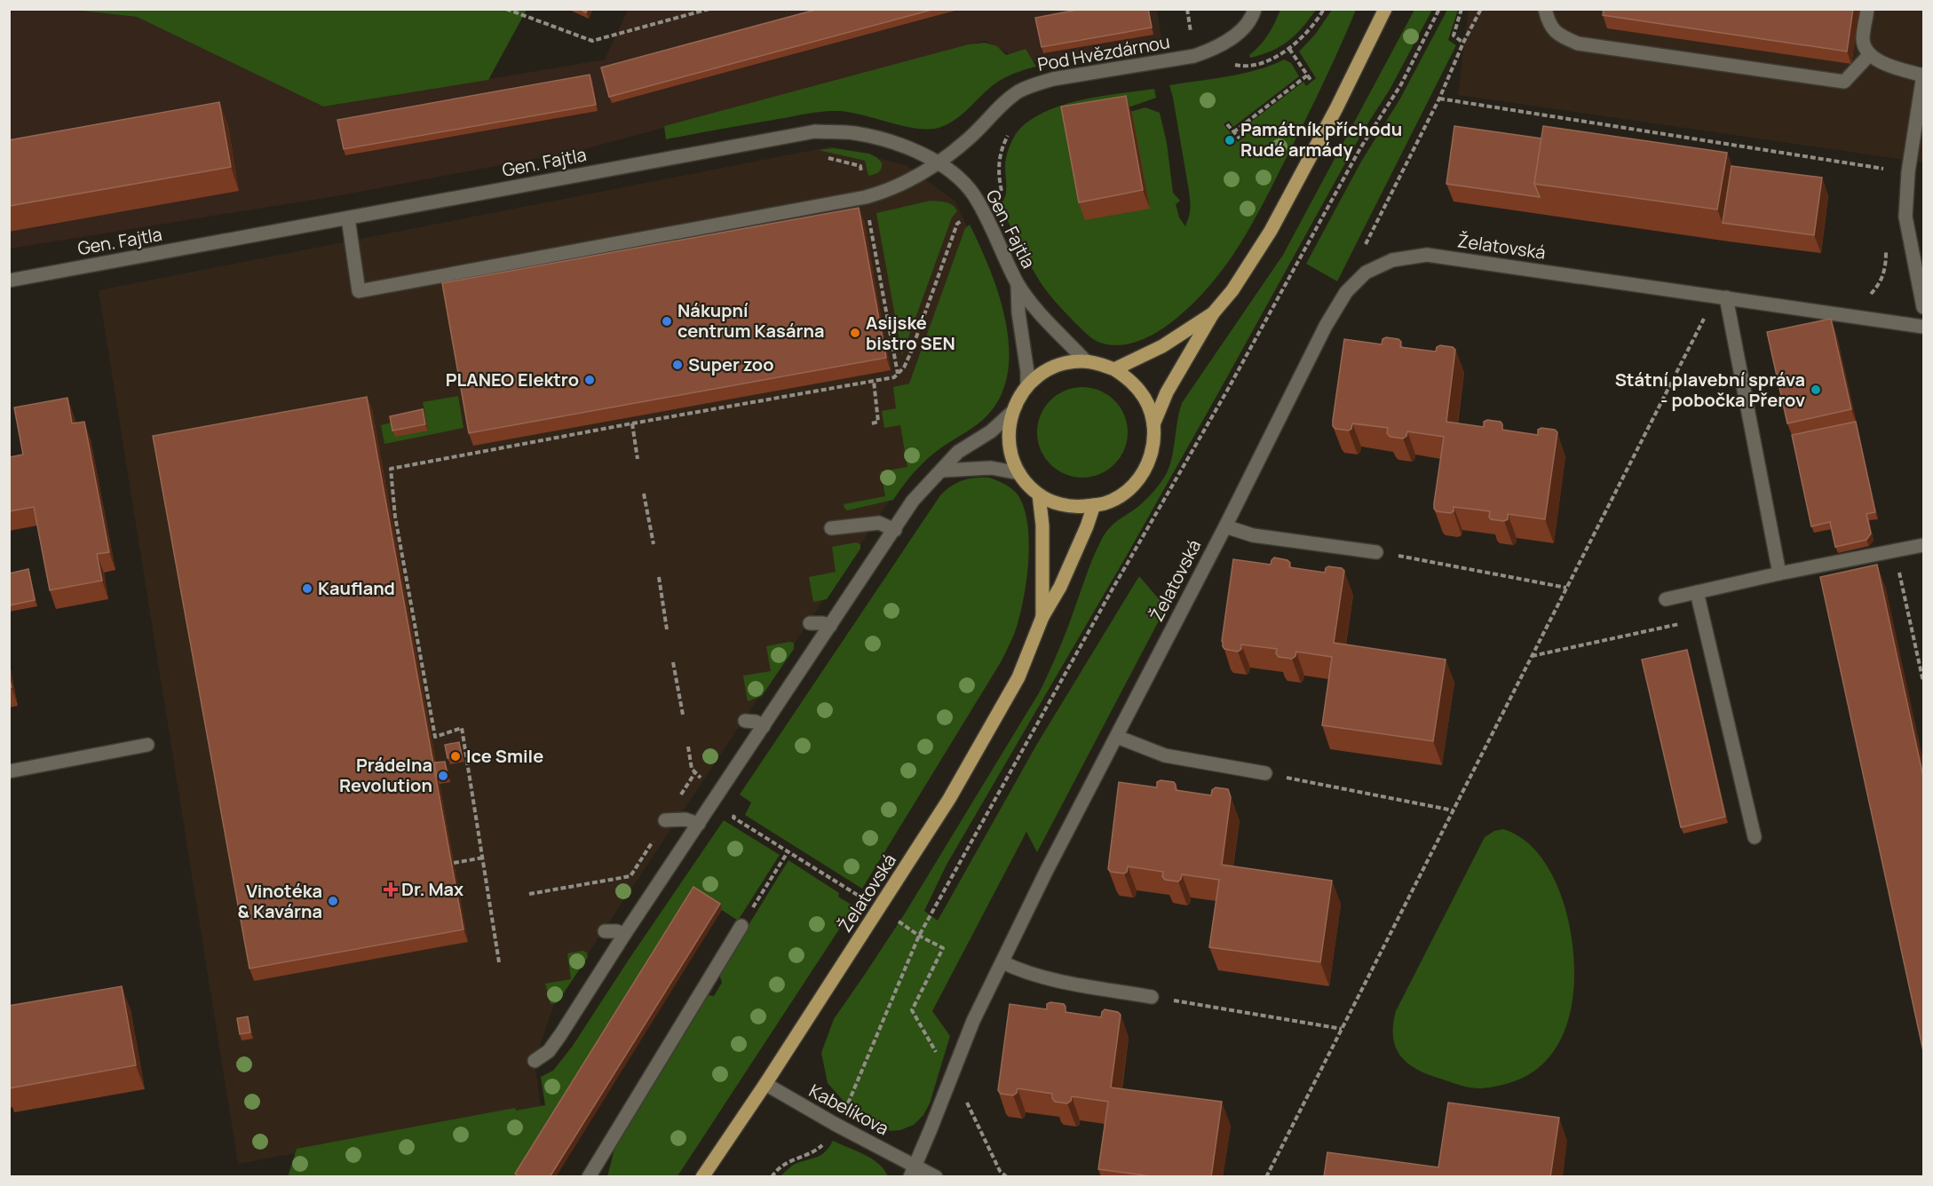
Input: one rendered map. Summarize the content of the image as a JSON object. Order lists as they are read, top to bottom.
{
  "streets": {
    "main road": ["Želatovská"],
    "street": ["Pod Hvězdárnou", "Gen. Fajtla", "Kabelíkova"]
  },
  "crossings": [
    ["Pod Hvězdárnou", "Gen. Fajtla"],
    ["Gen. Fajtla", "Želatovská"],
    ["Želatovská", "Kabelíkova"]
  ],
  "places": {
    "other": [
      "Památník příchodu Rudé armády",
      "Nákupní centrum Kasárna",
      "Asijské bistro SEN",
      "Super zoo",
      "PLANEO Elektro",
      "Státní plavební správa - pobočka Přerov",
      "Kaufland",
      "Ice Smile",
      "Prádelna Revolution",
      "Vinotéka & Kavárna"
    ],
    "health": ["Dr. Max"]
  }
}
